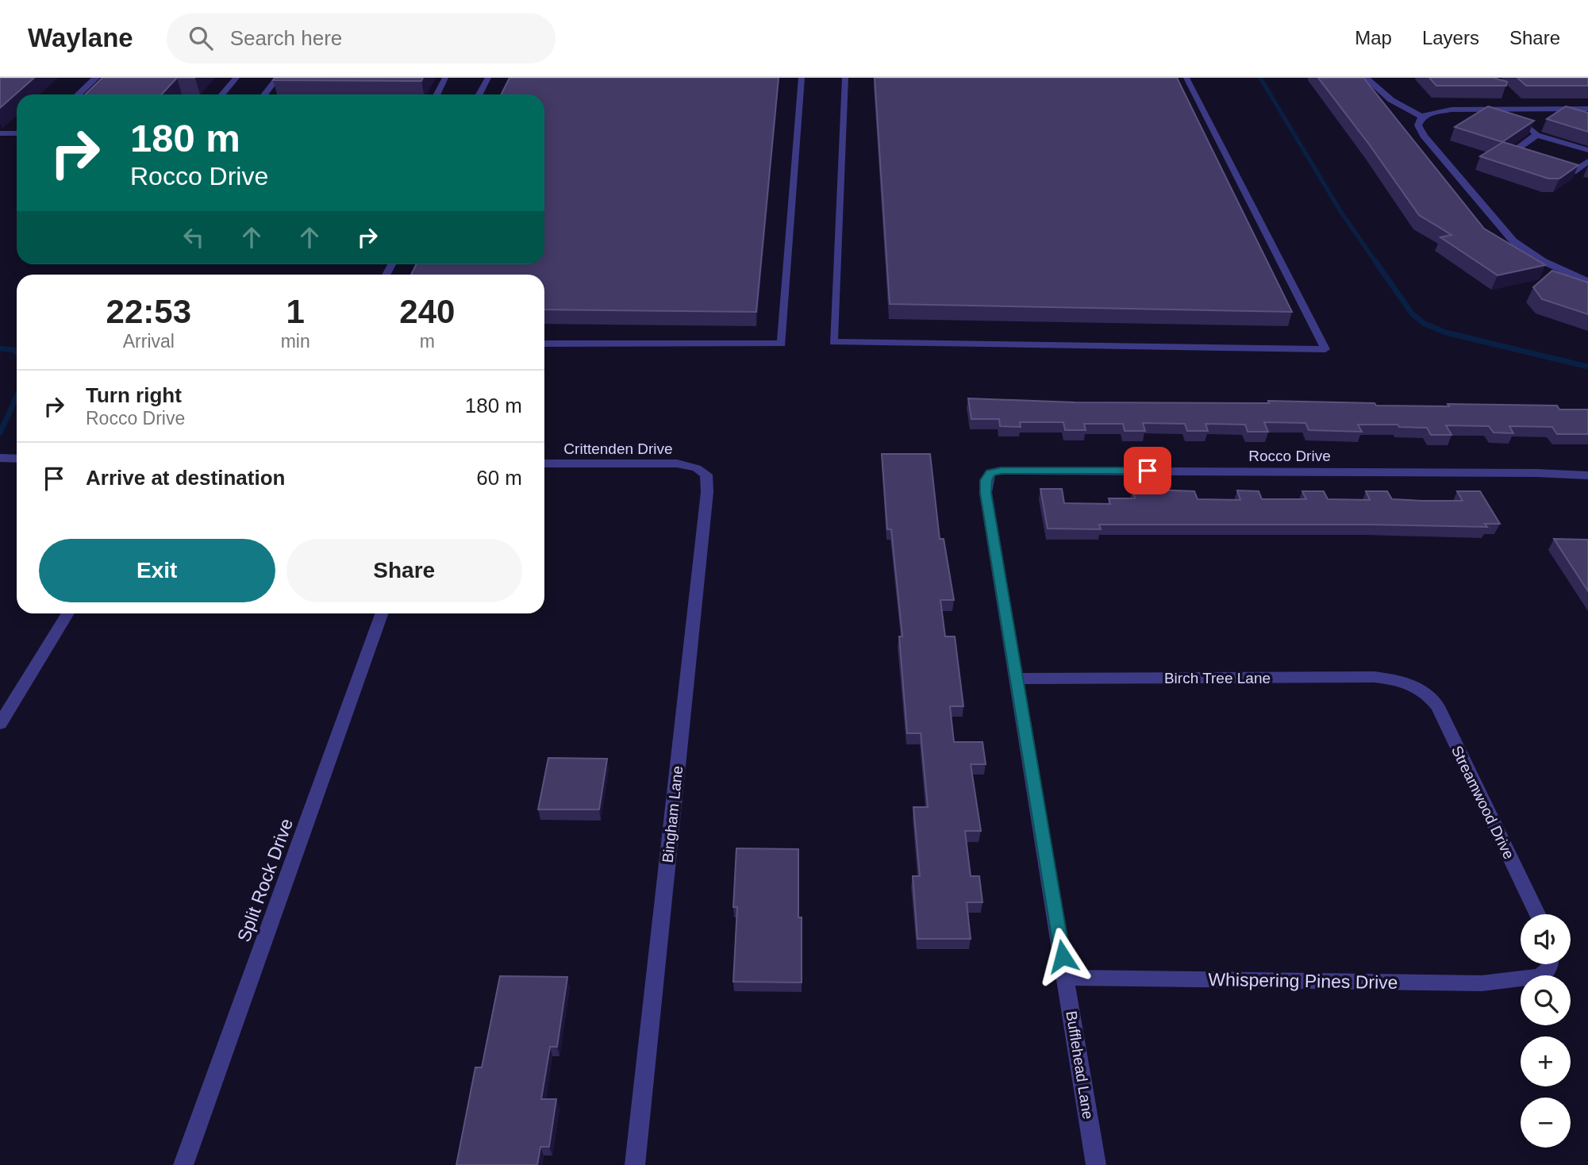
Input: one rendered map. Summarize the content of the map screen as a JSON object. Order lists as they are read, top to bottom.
{
  "streets": {
    "street": [
      "Crittenden Drive",
      "Rocco Drive",
      "Birch Tree Lane",
      "Streamwood Drive",
      "Bingham Lane",
      "Split Rock Drive",
      "Whispering Pines Drive",
      "Bufflehead Lane"
    ]
  },
  "crossings": [
    ["Crittenden Drive", "Bingham Lane"],
    ["Rocco Drive", "Bufflehead Lane"],
    ["Birch Tree Lane", "Streamwood Drive"],
    ["Birch Tree Lane", "Bufflehead Lane"],
    ["Whispering Pines Drive", "Bufflehead Lane"]
  ],
  "page": {
    "header": "Waylane",
    "search": "Search here",
    "nav": ["Map", "Layers", "Share"],
    "turn": ["180 m", "Rocco Drive"],
    "eta": [
      "22:53",
      "Arrival",
      "1",
      "min",
      "240",
      "m"
    ],
    "list": [
      {
        "name": "Turn right",
        "note": "Rocco Drive",
        "value": "180 m"
      },
      {
        "name": "Arrive at destination",
        "value": "60 m"
      }
    ],
    "buttons": ["Exit", "Share"],
    "map_buttons": ["+", "−"]
  }
}
